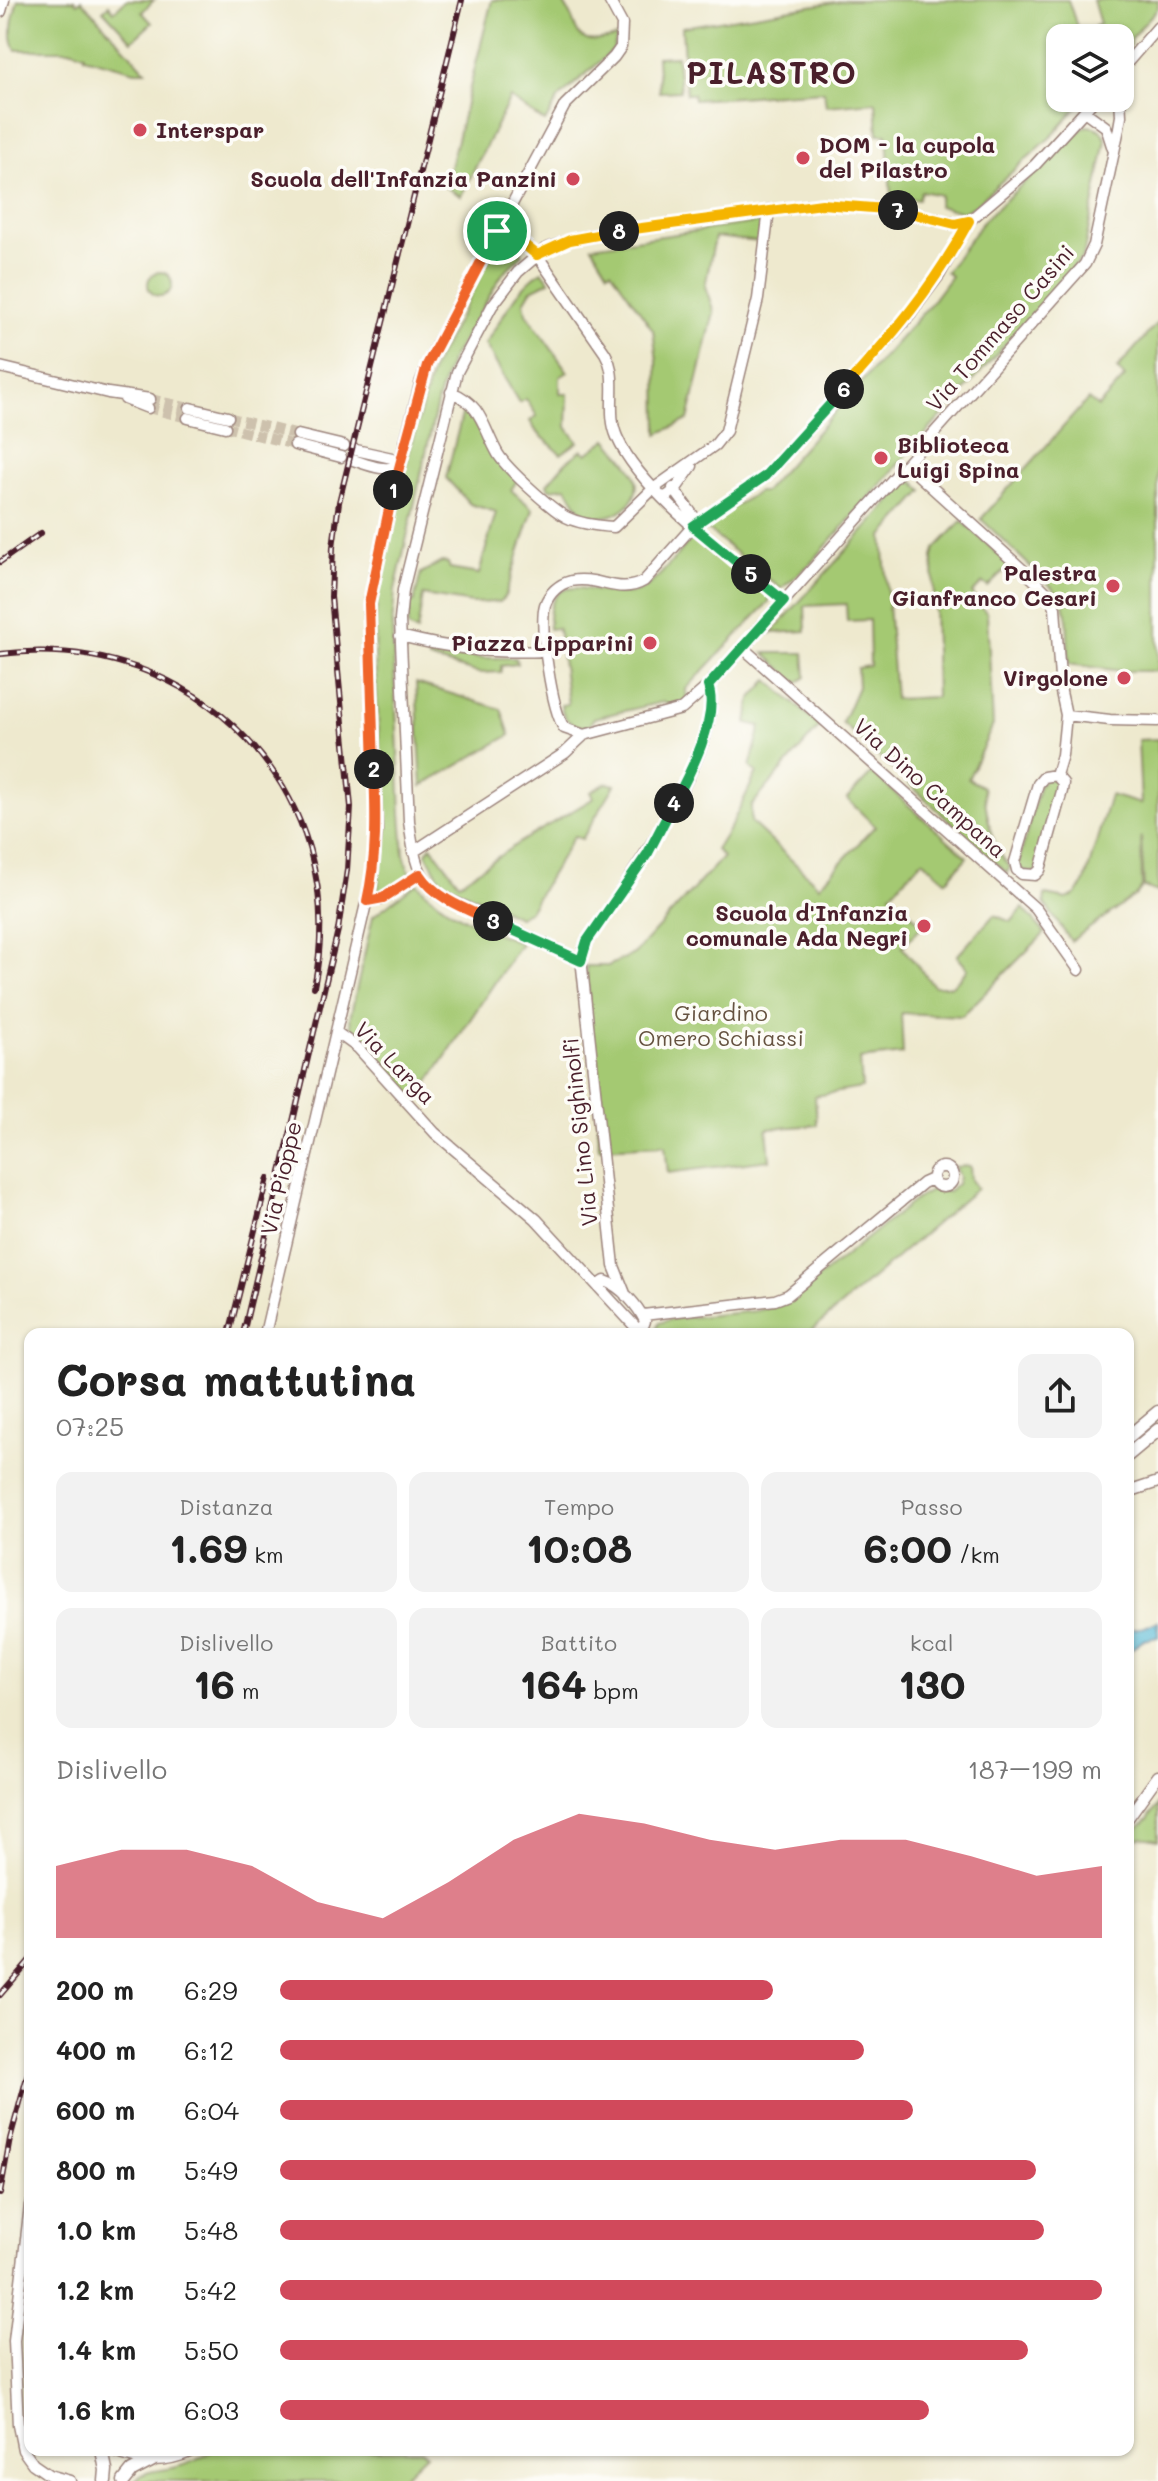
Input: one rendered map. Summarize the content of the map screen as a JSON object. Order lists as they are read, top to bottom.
{
  "streets": {
    "street": [
      "Via Tommaso Casini",
      "Via Dino Campana",
      "Via Larga",
      "Via Lino Sighinolfi",
      "Via Pioppe"
    ]
  },
  "crossings": [
    ["Via Tommaso Casini", "Via Dino Campana"],
    ["Via Larga", "Via Lino Sighinolfi"],
    ["Via Larga", "Via Pioppe"]
  ],
  "districts": ["PILASTRO"],
  "parks": ["Giardino Omero Schiassi"],
  "places": [
    "Interspar",
    "DOM - la cupola del Pilastro",
    "Scuola dell'Infanzia Panzini",
    "Biblioteca Luigi Spina",
    "Palestra Gianfranco Cesari",
    "Piazza Lipparini",
    "Virgolone",
    "Scuola d'Infanzia comunale Ada Negri"
  ],
  "page": {
    "pins": [
      "7",
      "8",
      "6",
      "1",
      "5",
      "2",
      "4",
      "3"
    ],
    "heading": ["Corsa mattutina", "07:25"],
    "stats": [
      ["Distanza", "1.69 km"],
      ["Tempo", "10:08"],
      ["Passo", "6:00 /km"],
      ["Dislivello", "16 m"],
      ["Battito", "164 bpm"],
      ["kcal", "130"]
    ],
    "chart": ["Dislivello", "187–199 m"],
    "list": [
      {
        "name": "200 m",
        "note": "6:29"
      },
      {
        "name": "400 m",
        "note": "6:12"
      },
      {
        "name": "600 m",
        "note": "6:04"
      },
      {
        "name": "800 m",
        "note": "5:49"
      },
      {
        "name": "1.0 km",
        "note": "5:48"
      },
      {
        "name": "1.2 km",
        "note": "5:42"
      },
      {
        "name": "1.4 km",
        "note": "5:50"
      },
      {
        "name": "1.6 km",
        "note": "6:03"
      }
    ]
  }
}
